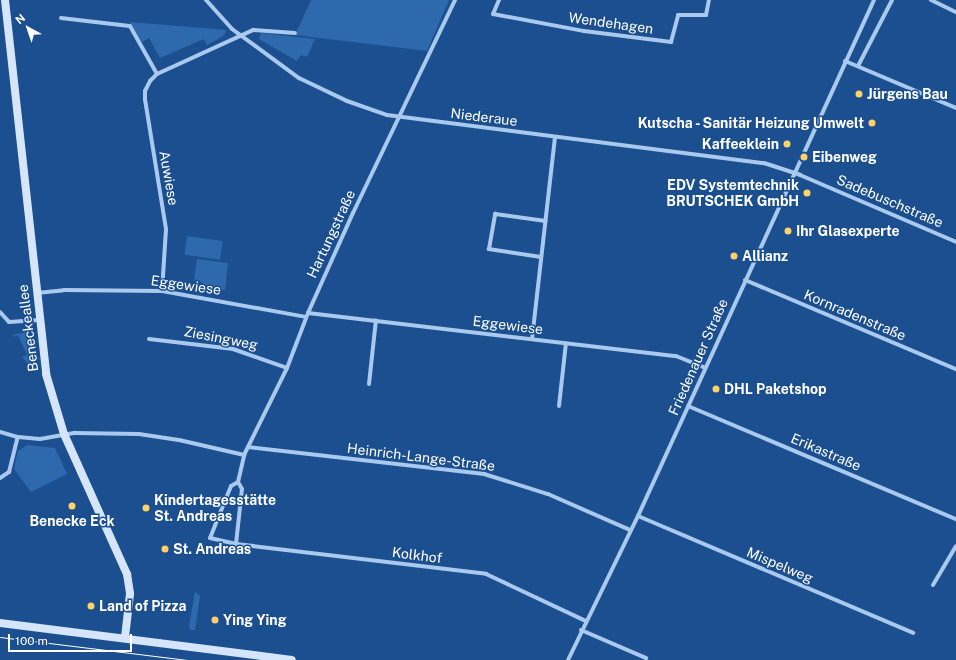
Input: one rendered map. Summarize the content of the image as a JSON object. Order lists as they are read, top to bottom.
{
  "streets": {
    "street": [
      "Wendehagen",
      "Niederaue",
      "Auwiese",
      "Sadebuschstraße",
      "Hartungstraße",
      "Eggewiese",
      "Kornradenstraße",
      "Beneckeallee",
      "Ziesingweg",
      "Friedenauer Straße",
      "Erikastraße",
      "Heinrich-Lange-Straße",
      "Kolkhof",
      "Mispelweg"
    ]
  },
  "crossings": [
    ["Niederaue", "Sadebuschstraße"],
    ["Niederaue", "Hartungstraße"],
    ["Niederaue", "Friedenauer Straße"],
    ["Auwiese", "Eggewiese"],
    ["Sadebuschstraße", "Friedenauer Straße"],
    ["Hartungstraße", "Eggewiese"],
    ["Hartungstraße", "Ziesingweg"],
    ["Hartungstraße", "Heinrich-Lange-Straße"],
    ["Hartungstraße", "Kolkhof"],
    ["Eggewiese", "Beneckeallee"],
    ["Eggewiese", "Friedenauer Straße"],
    ["Kornradenstraße", "Friedenauer Straße"],
    ["Friedenauer Straße", "Erikastraße"],
    ["Friedenauer Straße", "Heinrich-Lange-Straße"],
    ["Friedenauer Straße", "Kolkhof"],
    ["Friedenauer Straße", "Mispelweg"]
  ],
  "places": [
    "Jürgens Bau",
    "Kutscha - Sanitär Heizung Umwelt",
    "Kaffeeklein",
    "Eibenweg",
    "EDV Systemtechnik BRUTSCHEK GmbH",
    "Ihr Glasexperte",
    "Allianz",
    "DHL Paketshop",
    "Benecke Eck",
    "Kindertagesstätte St. Andreas",
    "St. Andreas",
    "Land of Pizza",
    "Ying Ying"
  ],
  "scale_bar": "100 m",
  "north": "top left"
}
